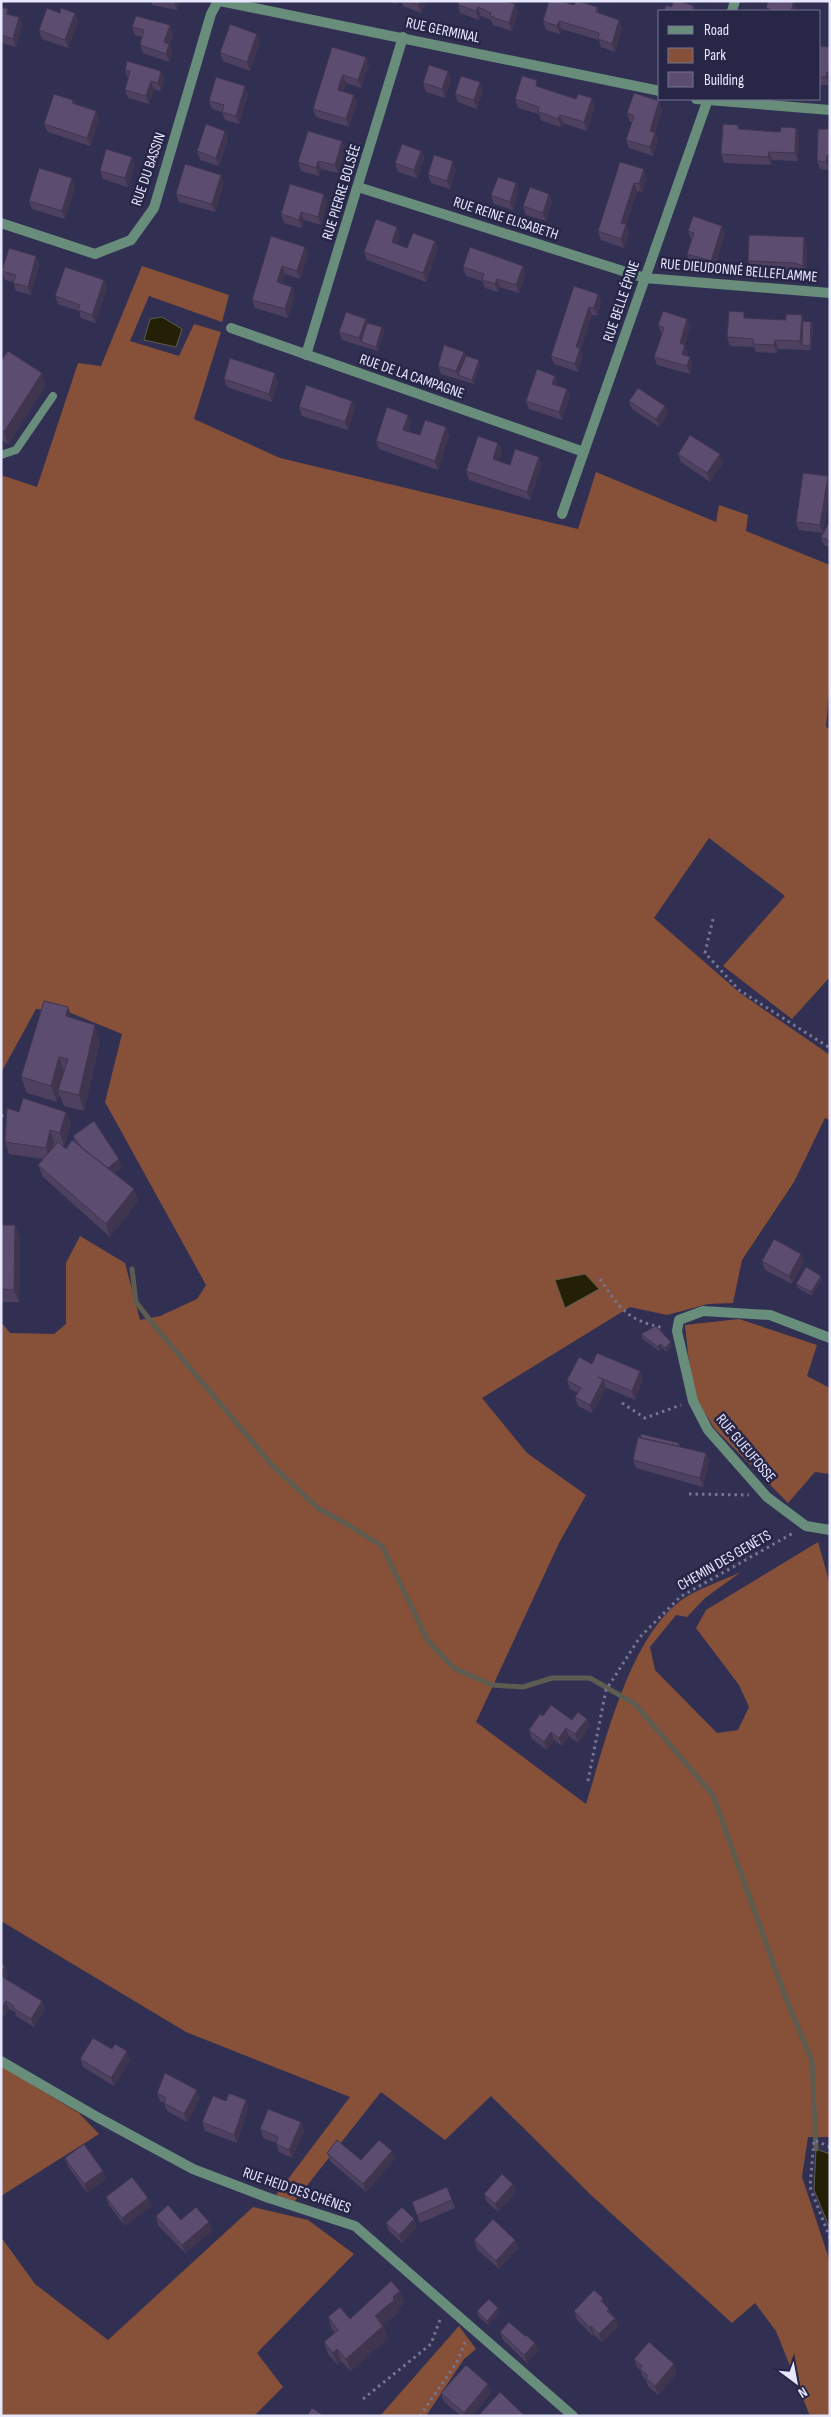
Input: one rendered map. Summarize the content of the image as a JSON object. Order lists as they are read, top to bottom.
{
  "streets": {
    "street": [
      "RUE GERMINAL",
      "RUE DU BASSIN",
      "RUE PIERRE BOLSÉE",
      "RUE REINE ELISABETH",
      "RUE DIEUDONNÉ BELLEFLAMME",
      "RUE BELLE ÉPINE",
      "RUE DE LA CAMPAGNE",
      "RUE GUEUFOSSE",
      "RUE HEID DES CHÊNES"
    ],
    "path": ["CHEMIN DES GENÊTS"]
  },
  "crossings": [
    ["RUE GERMINAL", "RUE DU BASSIN"],
    ["RUE GERMINAL", "RUE PIERRE BOLSÉE"],
    ["RUE PIERRE BOLSÉE", "RUE REINE ELISABETH"],
    ["RUE PIERRE BOLSÉE", "RUE DE LA CAMPAGNE"],
    ["RUE REINE ELISABETH", "RUE DIEUDONNÉ BELLEFLAMME"],
    ["RUE REINE ELISABETH", "RUE BELLE ÉPINE"],
    ["RUE DIEUDONNÉ BELLEFLAMME", "RUE BELLE ÉPINE"],
    ["RUE BELLE ÉPINE", "RUE DE LA CAMPAGNE"],
    ["RUE GUEUFOSSE", "CHEMIN DES GENÊTS"]
  ],
  "legend": ["Road", "Park", "Building"],
  "north": "bottom right"
}
